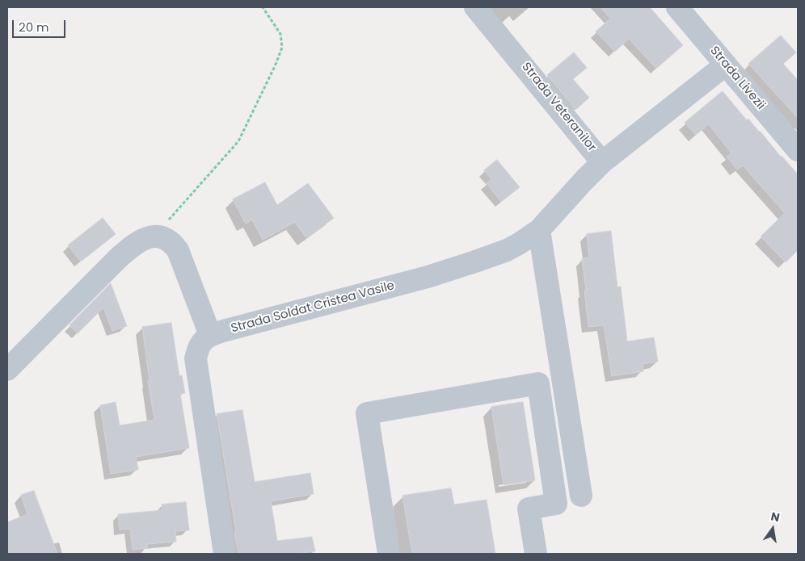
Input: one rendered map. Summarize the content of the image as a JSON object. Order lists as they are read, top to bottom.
{
  "streets": {
    "street": ["Strada Livezii", "Strada Veteranilor", "Strada Soldat Cristea Vasile"]
  },
  "crossings": [
    ["Strada Livezii", "Strada Veteranilor"],
    ["Strada Veteranilor", "Strada Soldat Cristea Vasile"]
  ],
  "scale_bar": "20 m",
  "north": "top"
}
